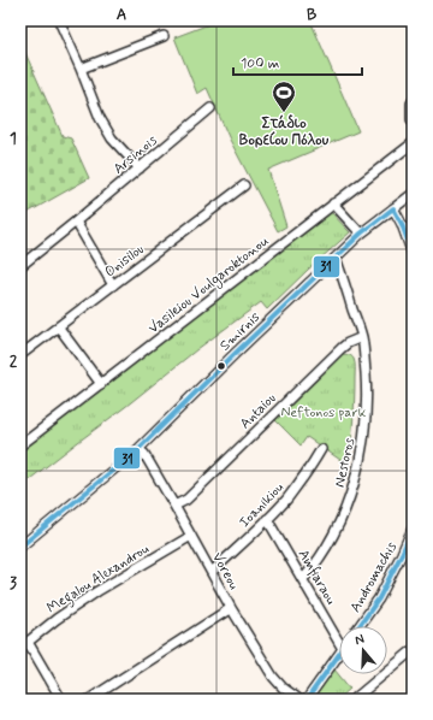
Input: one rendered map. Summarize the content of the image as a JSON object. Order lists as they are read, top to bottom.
{
  "streets": {
    "street": [
      "Arsinois",
      "Onisilou",
      "Vasileiou Voulgaroktonou",
      "Smirnis",
      "Antaiou",
      "Nestoros",
      "Ioanikiou",
      "Voreou",
      "Amfiaraou",
      "Andromachis",
      "Megalou Alexandrou"
    ]
  },
  "crossings": [
    ["Smirnis", "Nestoros"],
    ["Smirnis", "Voreou"],
    ["Antaiou", "Nestoros"],
    ["Antaiou", "Voreou"],
    ["Nestoros", "Amfiaraou"],
    ["Ioanikiou", "Voreou"],
    ["Ioanikiou", "Amfiaraou"],
    ["Voreou", "Megalou Alexandrou"]
  ],
  "parks": ["Neftonos park"],
  "places": {
    "sports": ["Στάδιο Βορείου Πόλου"]
  },
  "lines": ["transit line 31"],
  "scale_bar": "100 m",
  "north": "top",
  "grid": {
    "columns": ["A", "B"],
    "rows": ["1", "2", "3"]
  }
}
